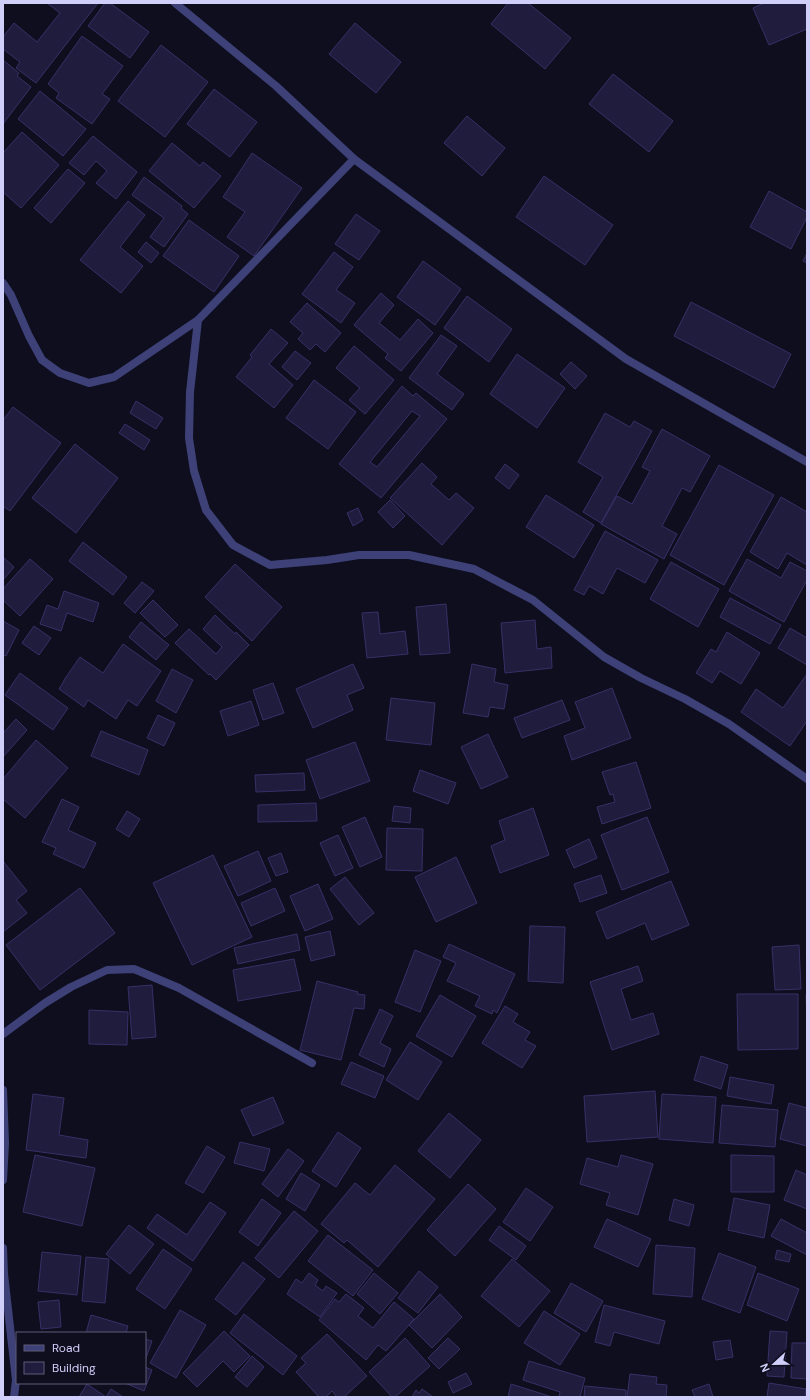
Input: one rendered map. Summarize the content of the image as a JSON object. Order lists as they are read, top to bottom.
{
  "legend": ["Road", "Building"],
  "north": "left"
}
